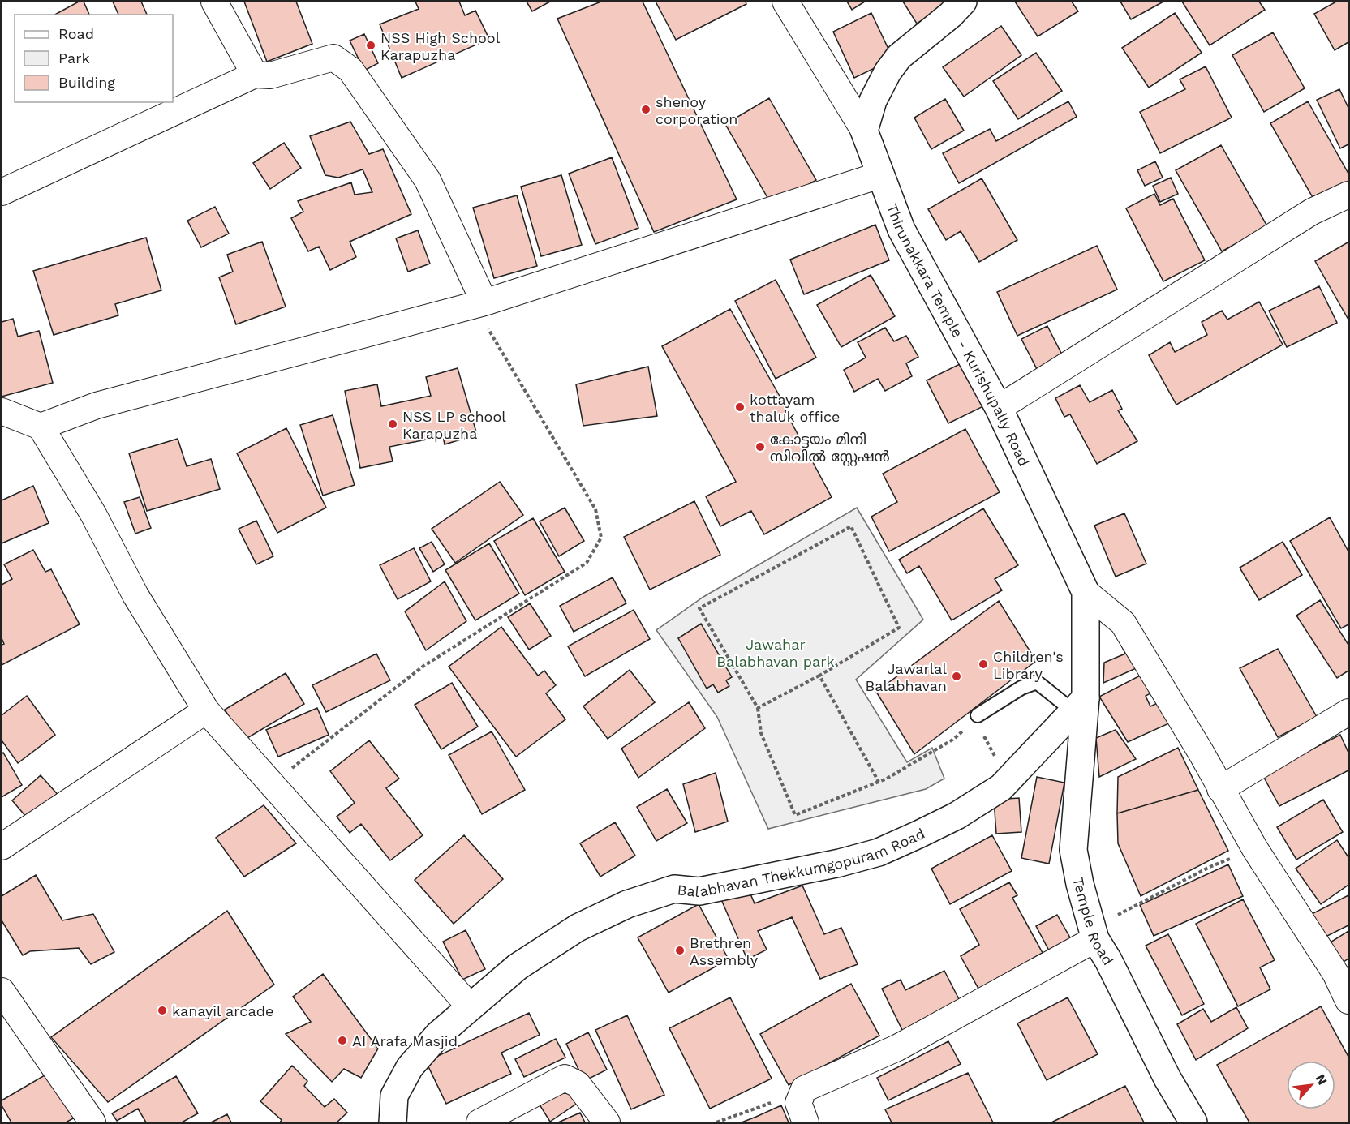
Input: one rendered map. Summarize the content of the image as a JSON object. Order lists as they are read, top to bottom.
{
  "streets": {
    "main road": ["Thirunakkara Temple - Kurishupally Road", "Balabhavan Thekkumgopuram Road", "Temple Road"]
  },
  "crossings": [
    ["Thirunakkara Temple - Kurishupally Road", "Balabhavan Thekkumgopuram Road"],
    ["Thirunakkara Temple - Kurishupally Road", "Temple Road"],
    ["Balabhavan Thekkumgopuram Road", "Temple Road"]
  ],
  "parks": ["Jawahar Balabhavan park"],
  "places": [
    "NSS High School Karapuzha",
    "shenoy corporation",
    "kottayam thaluk office",
    "NSS LP school Karapuzha",
    "കോട്ടയം മിനി സിവിൽ സ്റ്റേഷൻ",
    "Children's Library",
    "Jawarlal Balabhavan",
    "Brethren Assembly",
    "kanayil arcade",
    "AI Arafa Masjid"
  ],
  "legend": ["Road", "Park", "Building"],
  "north": "top right"
}
